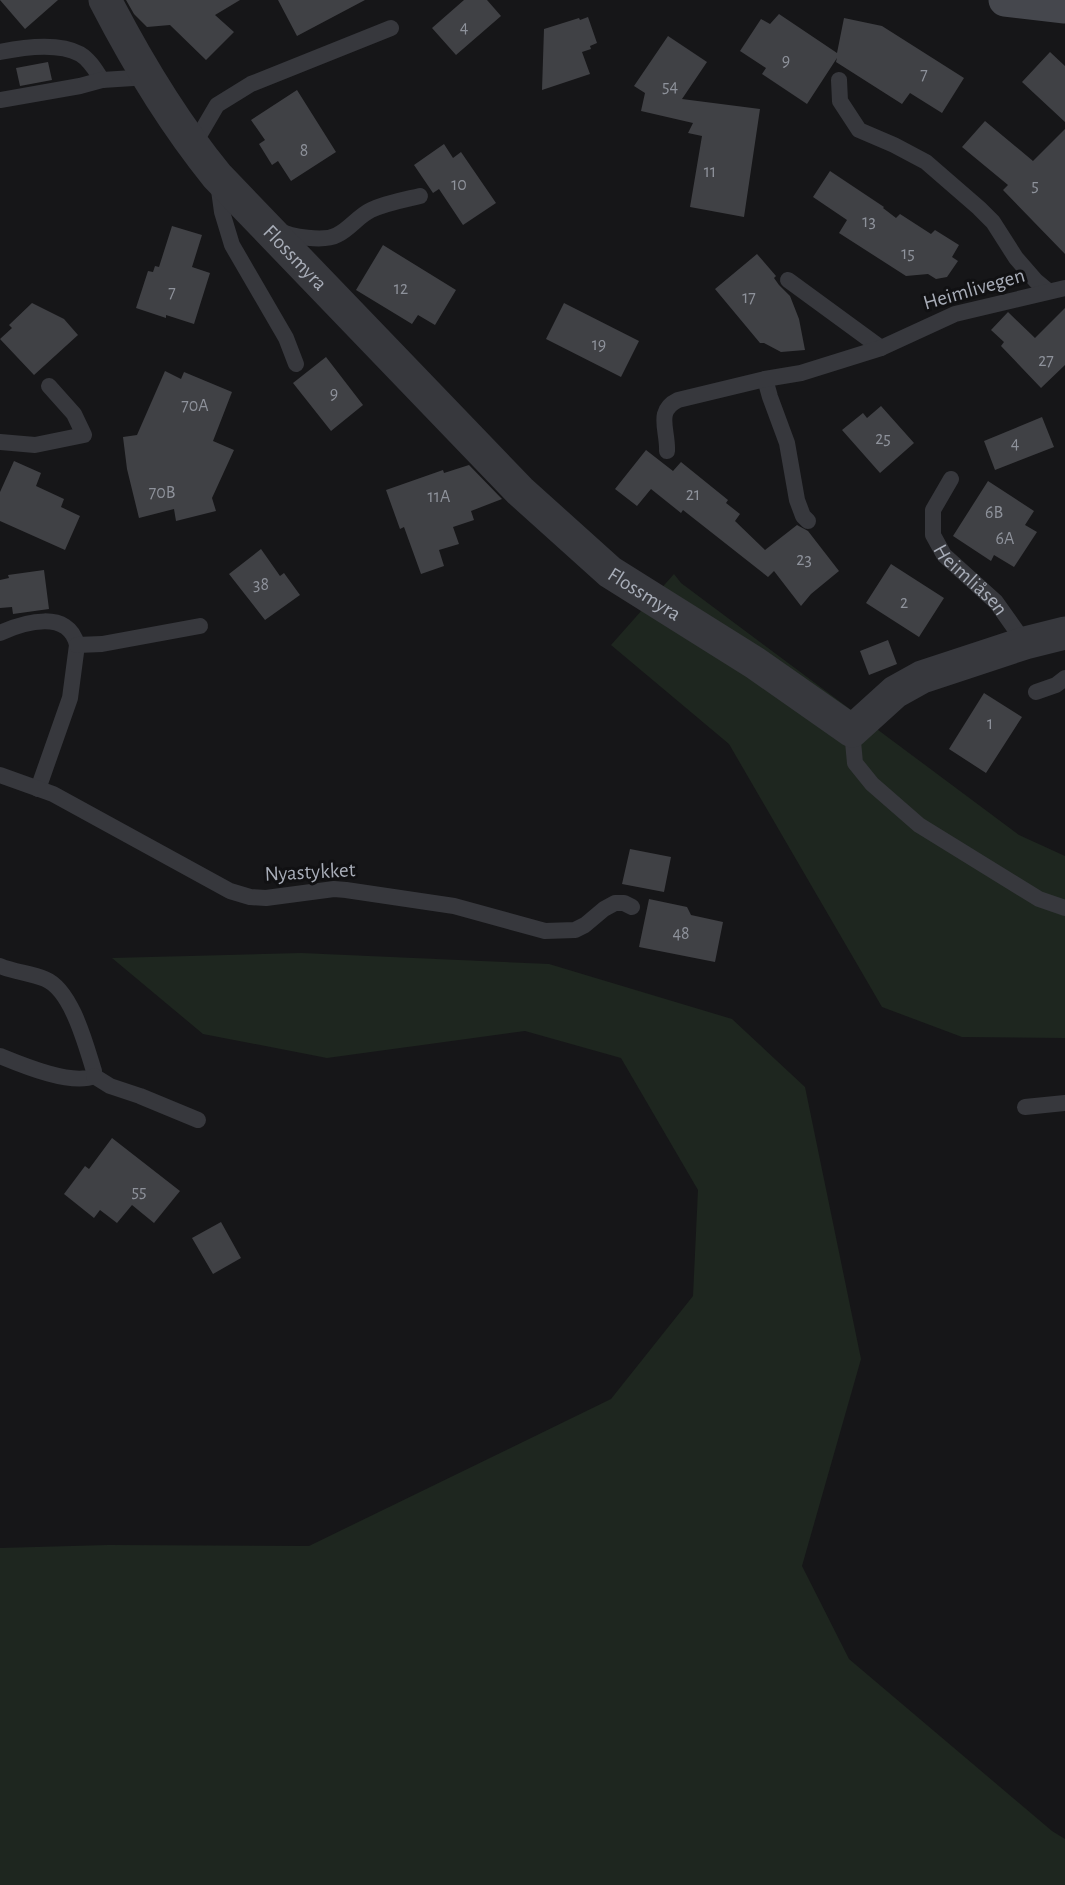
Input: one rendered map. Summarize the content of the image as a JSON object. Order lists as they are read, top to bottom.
{
  "streets": {
    "street": ["Flossmyra", "Heimliåsen"],
    "lane": ["Heimlivegen", "Nyastykket"]
  },
  "crossings": [
    ["Flossmyra", "Heimliåsen"]
  ],
  "house_numbers": [
    "4",
    "9",
    "7",
    "54",
    "8",
    "11",
    "10",
    "5",
    "13",
    "15",
    "12",
    "7",
    "17",
    "19",
    "27",
    "9",
    "70A",
    "25",
    "4",
    "70B",
    "21",
    "11A",
    "6B",
    "6A",
    "23",
    "38",
    "2",
    "1",
    "48",
    "55"
  ]
}
